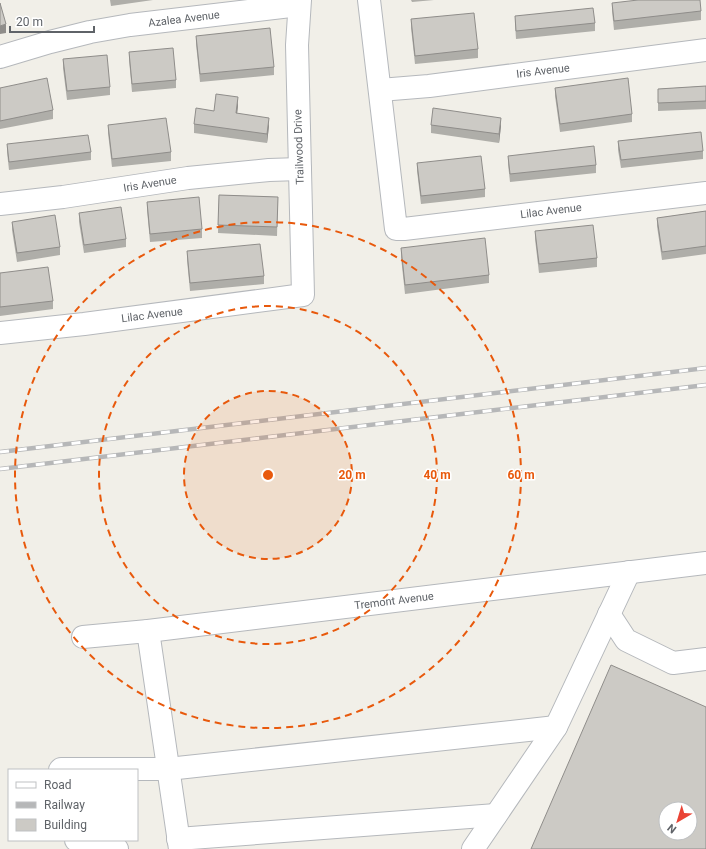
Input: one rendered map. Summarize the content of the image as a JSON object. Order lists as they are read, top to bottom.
{
  "streets": {
    "street": [
      "Azalea Avenue",
      "Iris Avenue",
      "Trailwood Drive",
      "Lilac Avenue",
      "Tremont Avenue"
    ]
  },
  "crossings": [
    ["Azalea Avenue", "Trailwood Drive"],
    ["Iris Avenue", "Trailwood Drive"],
    ["Iris Avenue", "Lilac Avenue"],
    ["Trailwood Drive", "Lilac Avenue"]
  ],
  "legend": ["Road", "Railway", "Building"],
  "scale_bar": "20 m",
  "north": "bottom left",
  "rings": ["20 m", "40 m", "60 m"]
}
